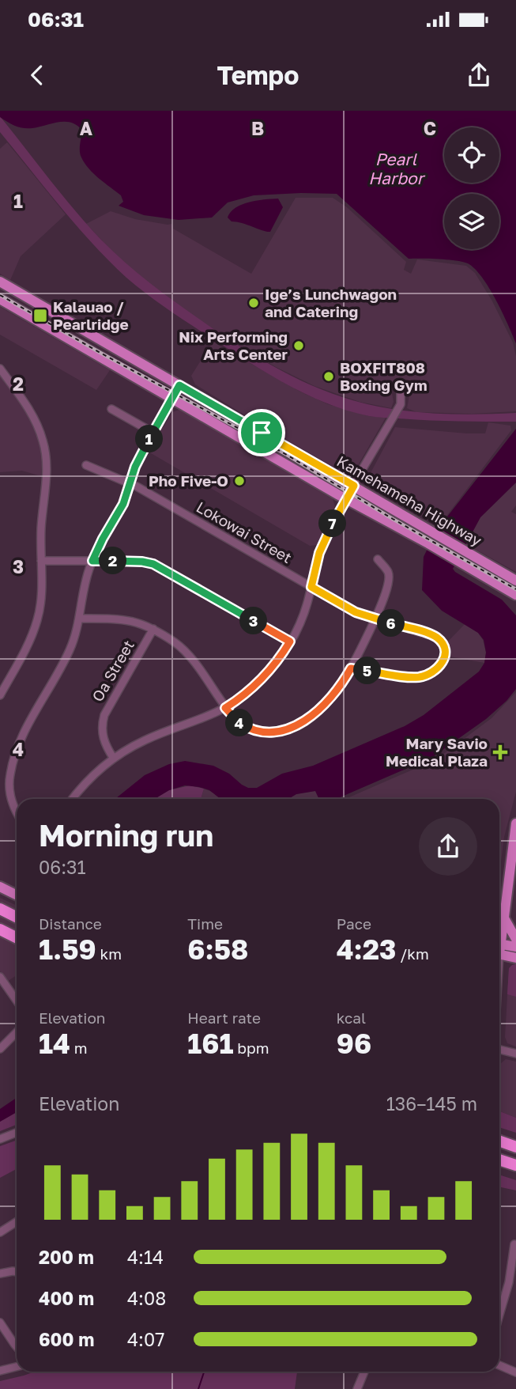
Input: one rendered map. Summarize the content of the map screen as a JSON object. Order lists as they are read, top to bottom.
{
  "streets": {
    "main road": ["Kamehameha Highway"],
    "street": ["Lokowai Street", "Oa Street"]
  },
  "water": ["Pearl Harbor"],
  "places": {
    "other": [
      "Ige’s Lunchwagon and Catering",
      "Nix Performing Arts Center",
      "BOXFIT808 Boxing Gym",
      "Pho Five-O"
    ],
    "transit": ["Kalauao / Pearlridge"],
    "health": ["Mary Savio Medical Plaza"]
  },
  "page": {
    "status": "06:31",
    "header": "Tempo",
    "pins": [
      "1",
      "7",
      "2",
      "3",
      "6",
      "5",
      "4"
    ],
    "heading": ["Morning run", "06:31"],
    "stats": [
      ["Distance", "1.59 km"],
      ["Time", "6:58"],
      ["Pace", "4:23 /km"],
      ["Elevation", "14 m"],
      ["Heart rate", "161 bpm"],
      ["kcal", "96"]
    ],
    "chart": ["Elevation", "136–145 m"],
    "list": [
      {
        "name": "200 m",
        "note": "4:14"
      },
      {
        "name": "400 m",
        "note": "4:08"
      },
      {
        "name": "600 m",
        "note": "4:07"
      }
    ]
  },
  "grid": {
    "columns": ["A", "B", "C"],
    "rows": [
      "1",
      "2",
      "3",
      "4"
    ]
  }
}
